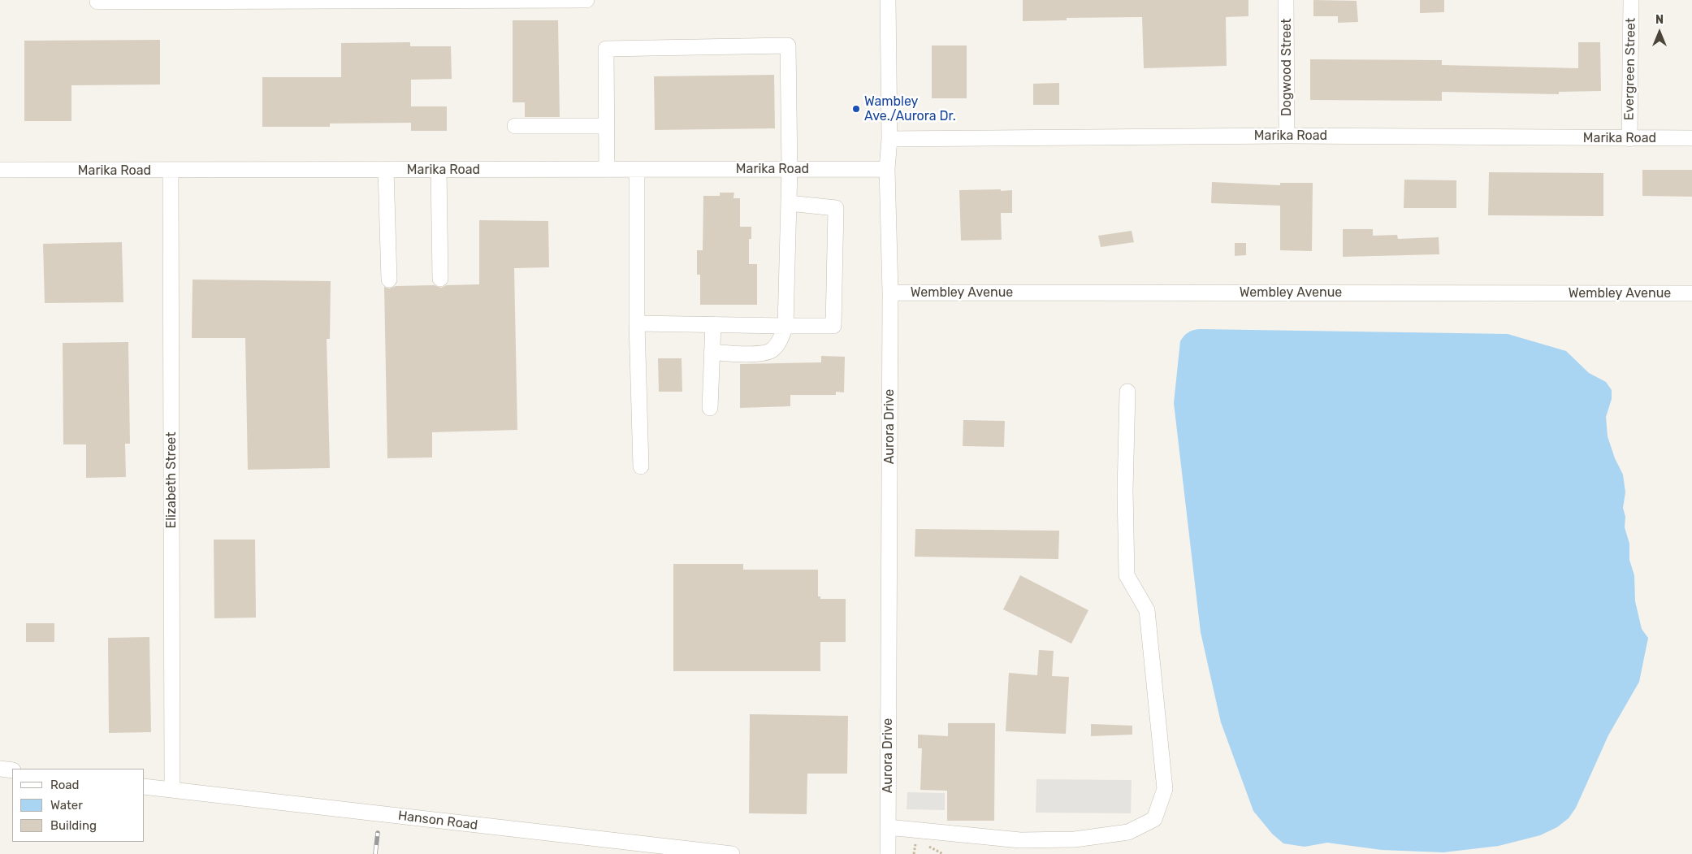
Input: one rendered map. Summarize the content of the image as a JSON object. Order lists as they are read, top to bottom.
{
  "streets": {
    "street": [
      "Dogwood Street",
      "Evergreen Street",
      "Marika Road",
      "Wembley Avenue",
      "Aurora Drive",
      "Elizabeth Street",
      "Hanson Road"
    ]
  },
  "crossings": [
    ["Dogwood Street", "Marika Road"],
    ["Evergreen Street", "Marika Road"],
    ["Marika Road", "Aurora Drive"],
    ["Marika Road", "Elizabeth Street"],
    ["Wembley Avenue", "Aurora Drive"],
    ["Elizabeth Street", "Hanson Road"]
  ],
  "places": ["Wambley Ave./Aurora Dr."],
  "legend": ["Road", "Water", "Building"],
  "north": "top"
}
